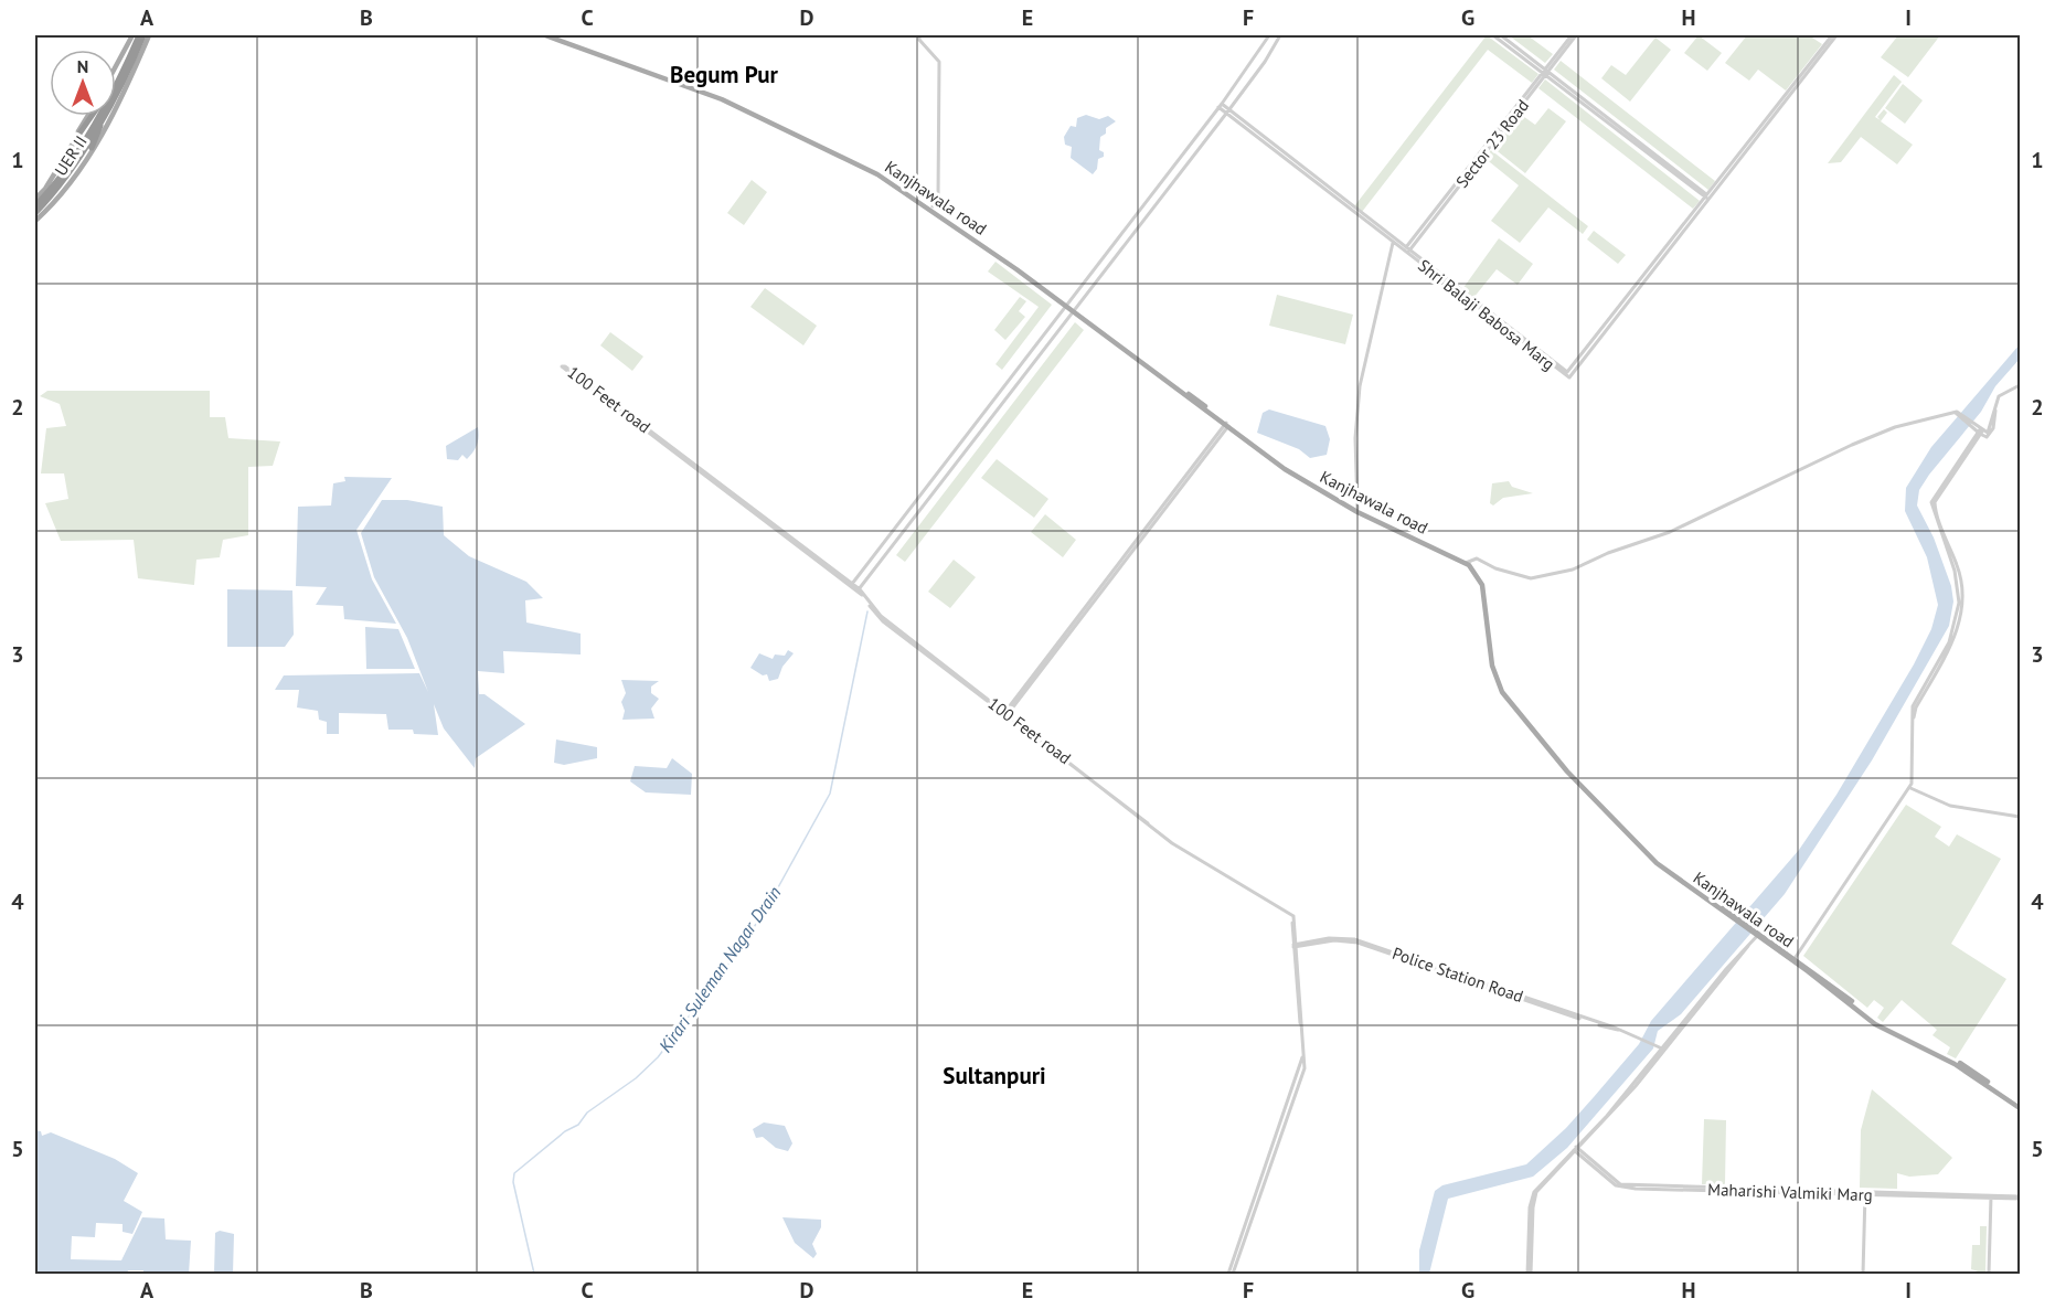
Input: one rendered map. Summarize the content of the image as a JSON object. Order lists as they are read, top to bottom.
{
  "streets": {
    "main road": ["UER II", "Kanjhawala road"],
    "street": [
      "Sector 23 Road",
      "Shri Balaji Babosa Marg",
      "100 Feet road",
      "Police Station Road",
      "Maharishi Valmiki Marg"
    ]
  },
  "crossings": [
    ["Sector 23 Road", "Shri Balaji Babosa Marg"],
    ["100 Feet road", "Police Station Road"]
  ],
  "districts": ["Begum Pur", "Sultanpuri"],
  "water": ["Kirari Suleman Nagar Drain"],
  "north": "top",
  "grid": {
    "columns": [
      "A",
      "B",
      "C",
      "D",
      "E",
      "F",
      "G",
      "H",
      "I"
    ],
    "rows": [
      "1",
      "2",
      "3",
      "4",
      "5"
    ]
  }
}
